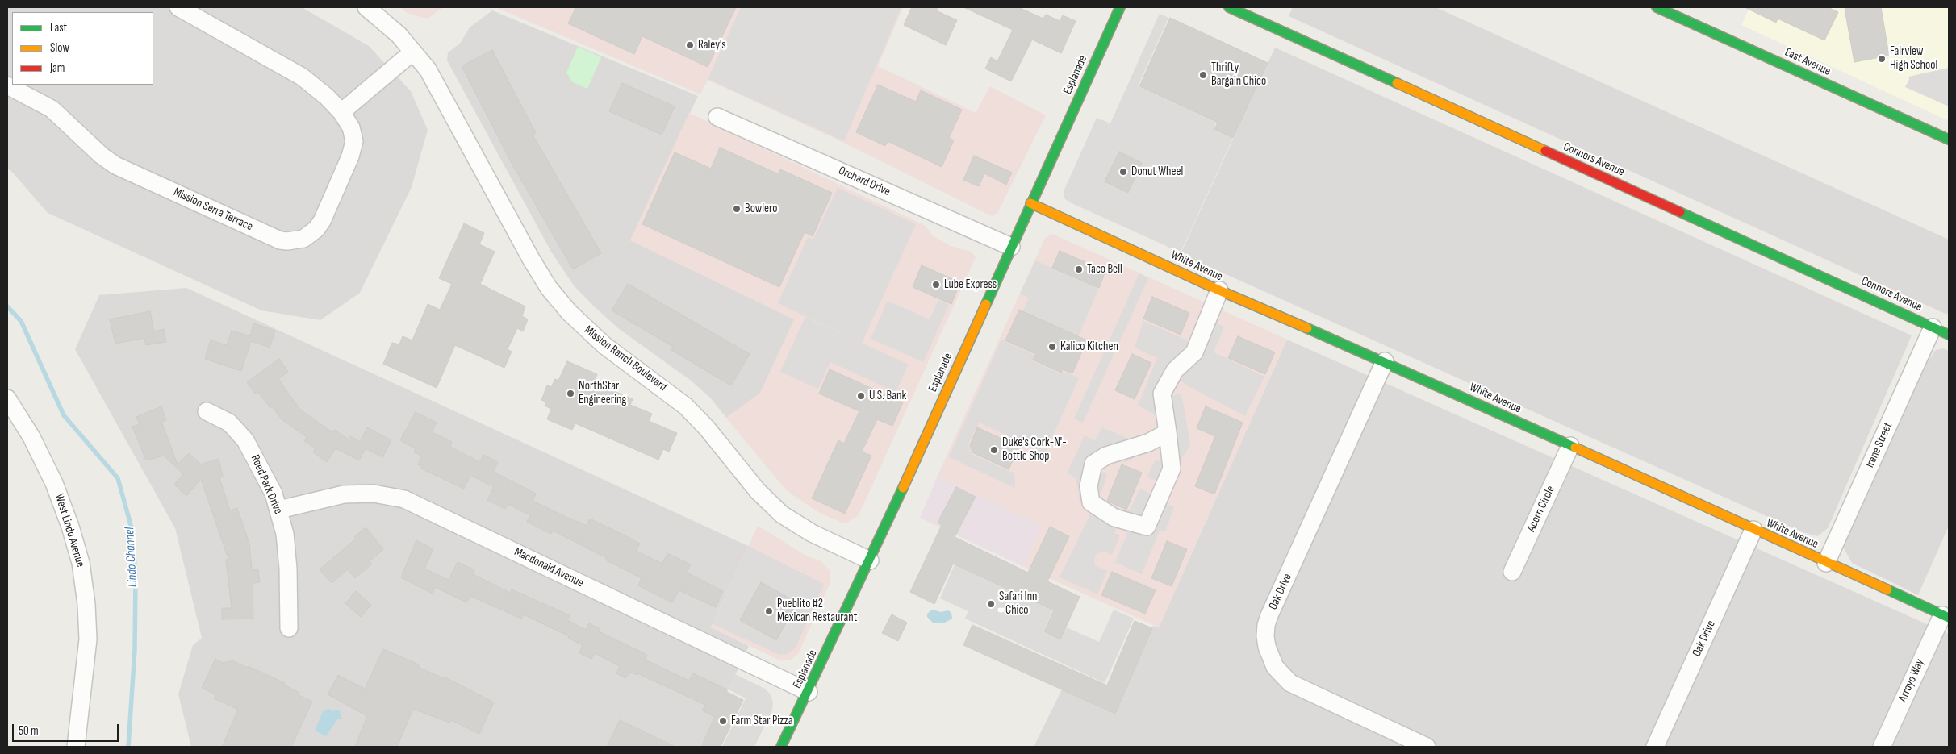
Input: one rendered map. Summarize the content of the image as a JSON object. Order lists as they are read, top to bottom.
{
  "streets": {
    "street": [
      "East Avenue",
      "Esplanade",
      "Connors Avenue",
      "Orchard Drive",
      "Mission Serra Terrace",
      "White Avenue",
      "Mission Ranch Boulevard",
      "Irene Street",
      "Reed Park Drive",
      "Acorn Circle",
      "West Lindo Avenue",
      "Macdonald Avenue",
      "Oak Drive",
      "Arroyo Way"
    ]
  },
  "crossings": [
    ["Esplanade", "Orchard Drive"],
    ["Esplanade", "White Avenue"],
    ["Esplanade", "Mission Ranch Boulevard"],
    ["Esplanade", "Macdonald Avenue"],
    ["Connors Avenue", "Irene Street"],
    ["White Avenue", "Irene Street"],
    ["White Avenue", "Acorn Circle"],
    ["White Avenue", "Oak Drive"],
    ["White Avenue", "Arroyo Way"],
    ["Reed Park Drive", "Macdonald Avenue"]
  ],
  "water": ["Lindo Channel"],
  "places": [
    "Raley's",
    "Fairview High School",
    "Thrifty Bargain Chico",
    "Donut Wheel",
    "Bowlero",
    "Taco Bell",
    "Lube Express",
    "Kalico Kitchen",
    "NorthStar Engineering",
    "U.S. Bank",
    "Duke's Cork-N'- Bottle Shop",
    "Safari Inn - Chico",
    "Pueblito #2 Mexican Restaurant",
    "Farm Star Pizza"
  ],
  "legend": ["Fast", "Slow", "Jam"],
  "scale_bar": "50 m"
}
